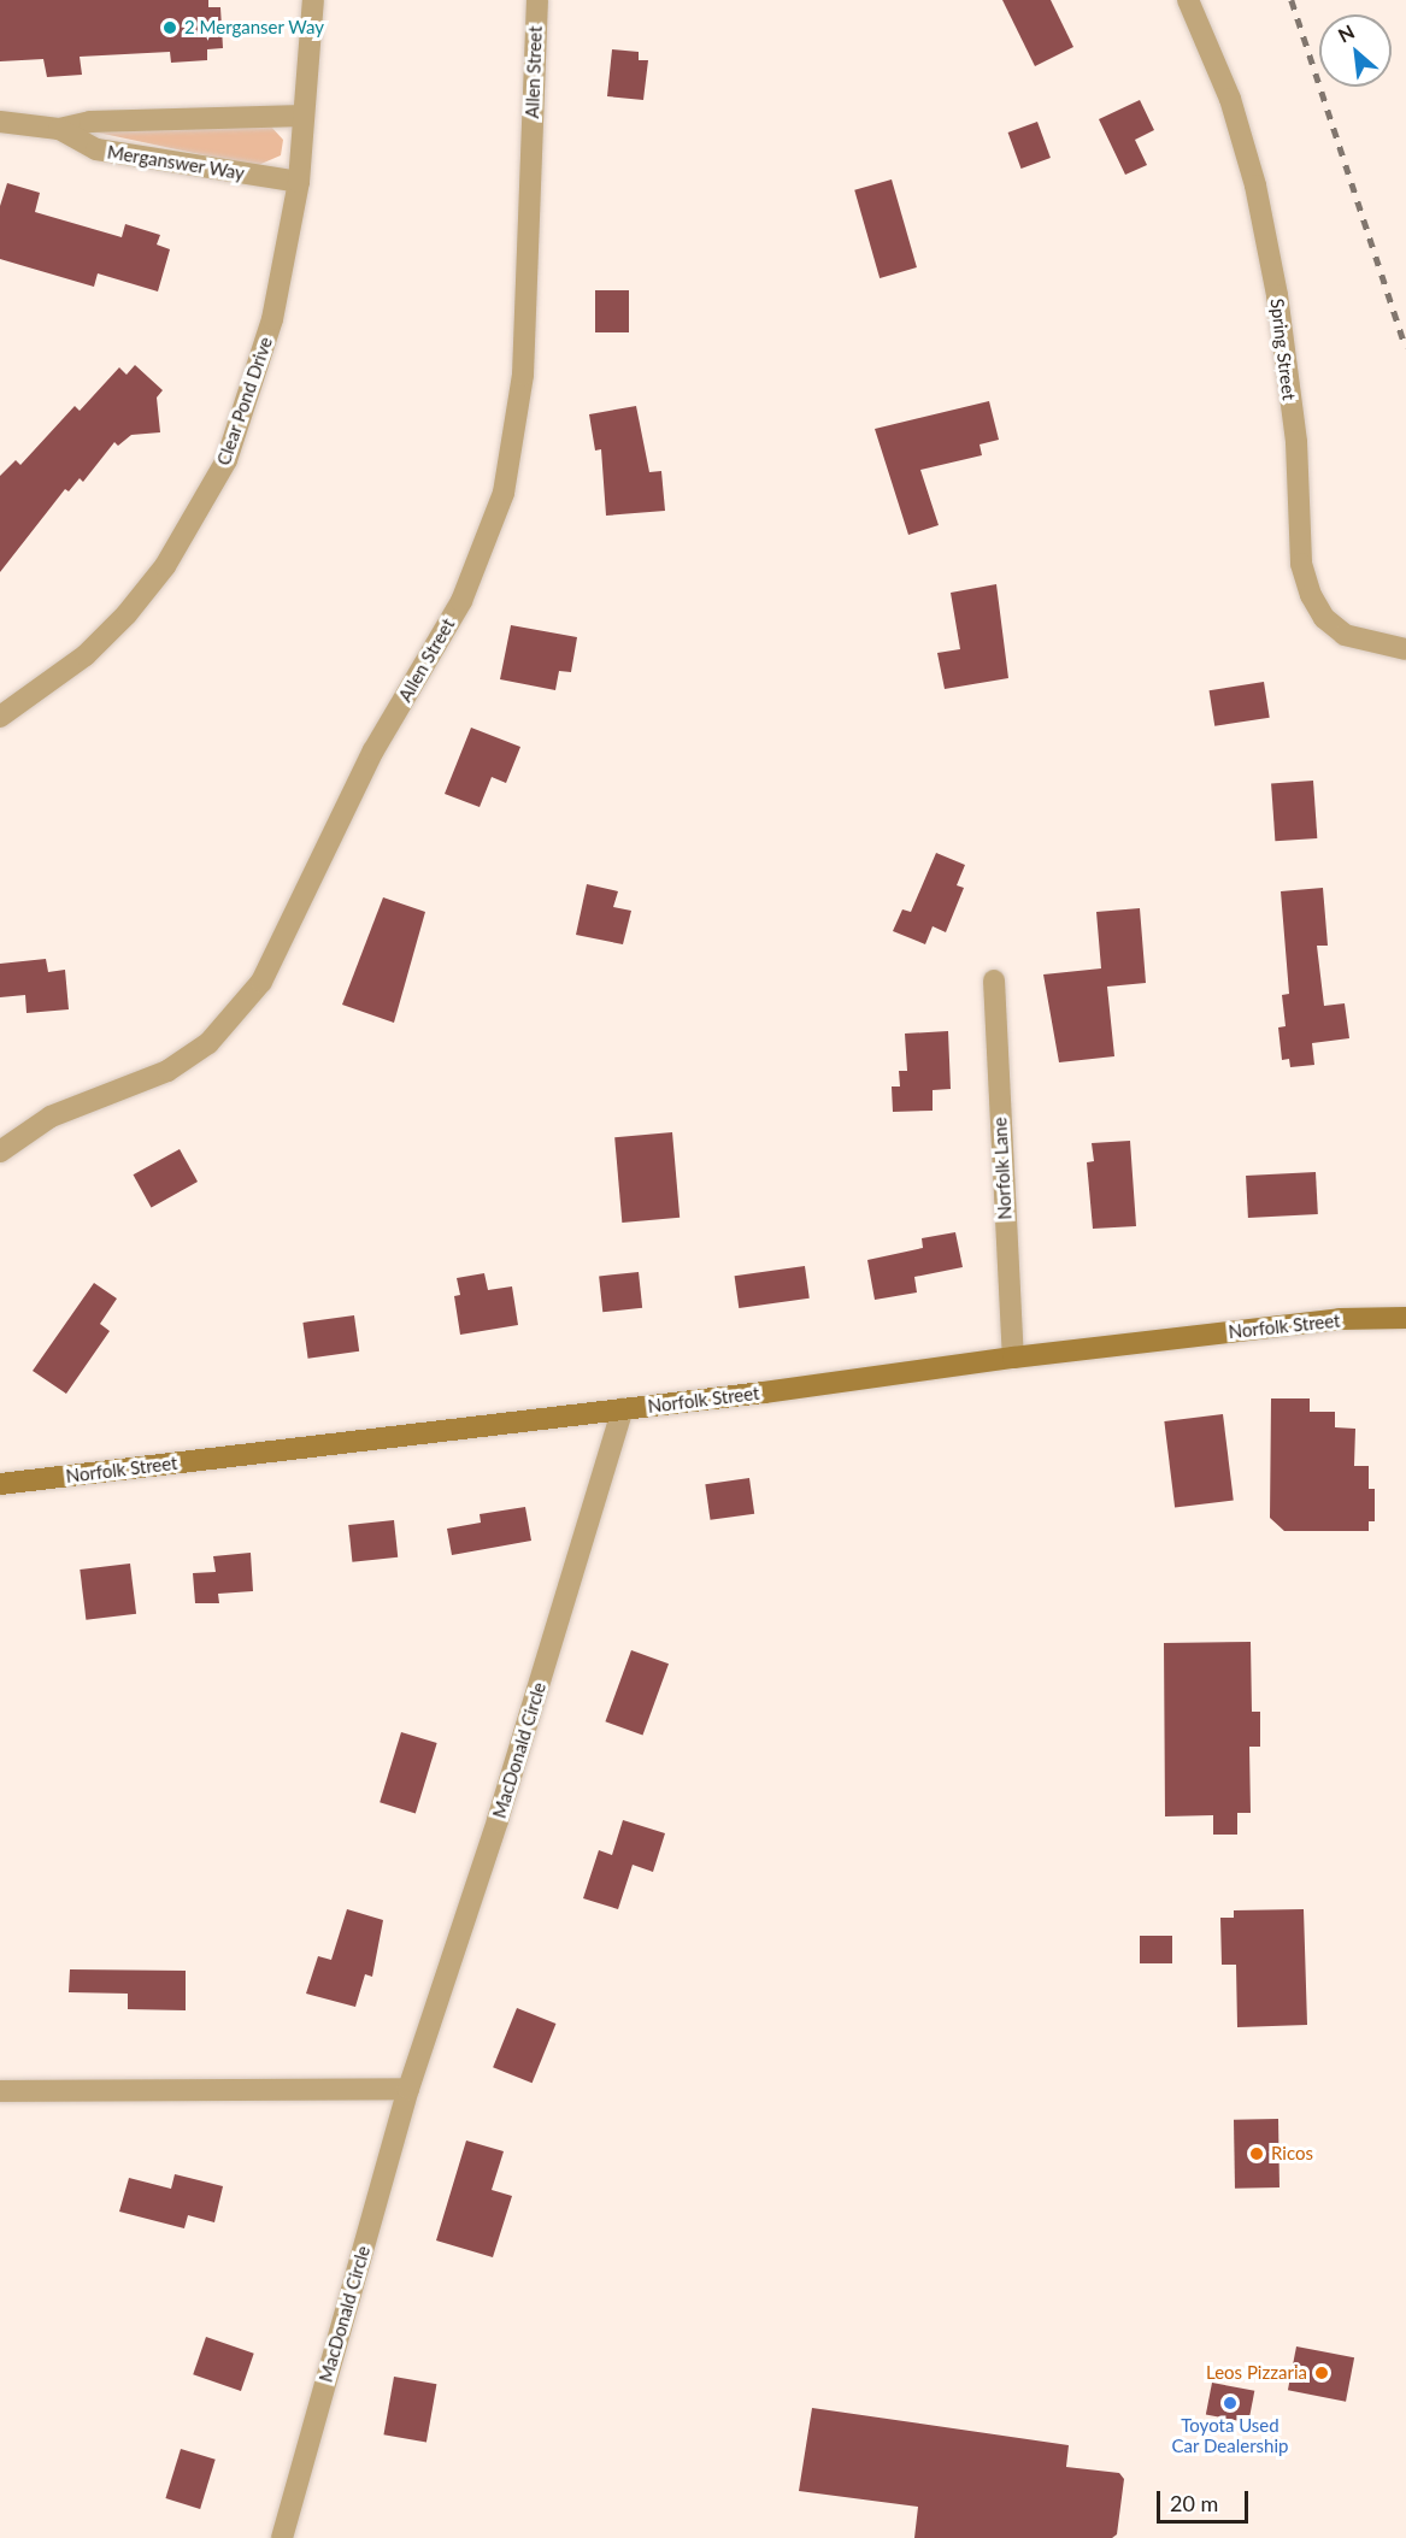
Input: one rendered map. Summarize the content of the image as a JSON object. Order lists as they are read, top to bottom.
{
  "streets": {
    "main road": ["Norfolk Street"],
    "street": [
      "Allen Street",
      "Merganswer Way",
      "Spring Street",
      "Clear Pond Drive",
      "Norfolk Lane",
      "MacDonald Circle"
    ]
  },
  "crossings": [
    ["Merganswer Way", "Clear Pond Drive"],
    ["Norfolk Lane", "Norfolk Street"],
    ["Norfolk Street", "MacDonald Circle"]
  ],
  "places": [
    "2 Merganser Way",
    "Ricos",
    "Leos Pizzaria",
    "Toyota Used Car Dealership"
  ],
  "scale_bar": "20 m",
  "north": "top left"
}
